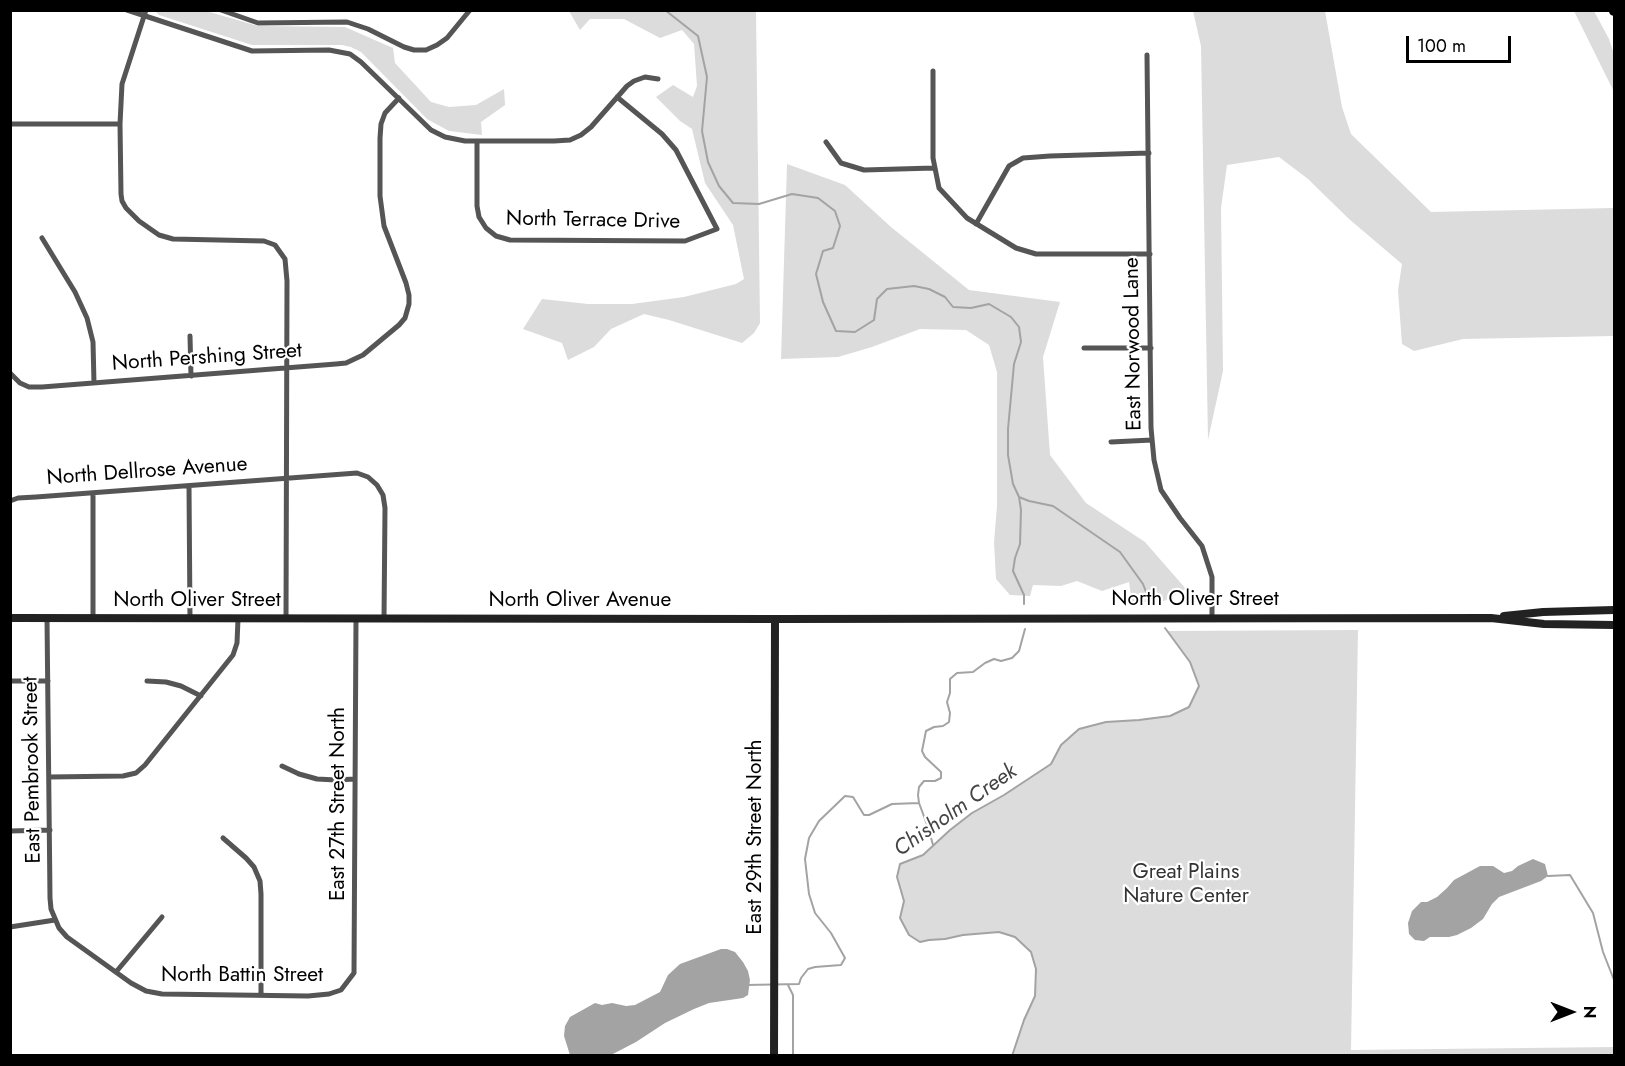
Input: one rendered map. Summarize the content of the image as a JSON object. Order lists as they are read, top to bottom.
{
  "streets": {
    "main road": ["North Oliver Street", "North Oliver Avenue", "East 29th Street North"],
    "street": [
      "North Terrace Drive",
      "East Norwood Lane",
      "North Pershing Street",
      "North Dellrose Avenue",
      "East Pembrook Street",
      "East 27th Street North",
      "North Battin Street"
    ]
  },
  "crossings": [
    ["East Norwood Lane", "North Oliver Street"],
    ["North Dellrose Avenue", "North Oliver Street"],
    ["North Dellrose Avenue", "North Oliver Avenue"],
    ["North Oliver Street", "North Oliver Avenue"],
    ["North Oliver Street", "East Pembrook Street"],
    ["North Oliver Street", "East 27th Street North"],
    ["North Oliver Street", "East 29th Street North"],
    ["North Oliver Avenue", "East 29th Street North"],
    ["East Pembrook Street", "North Battin Street"],
    ["East 27th Street North", "North Battin Street"]
  ],
  "water": ["Chisholm Creek"],
  "parks": ["Great Plains Nature Center"],
  "scale_bar": "100 m",
  "north": "right"
}
